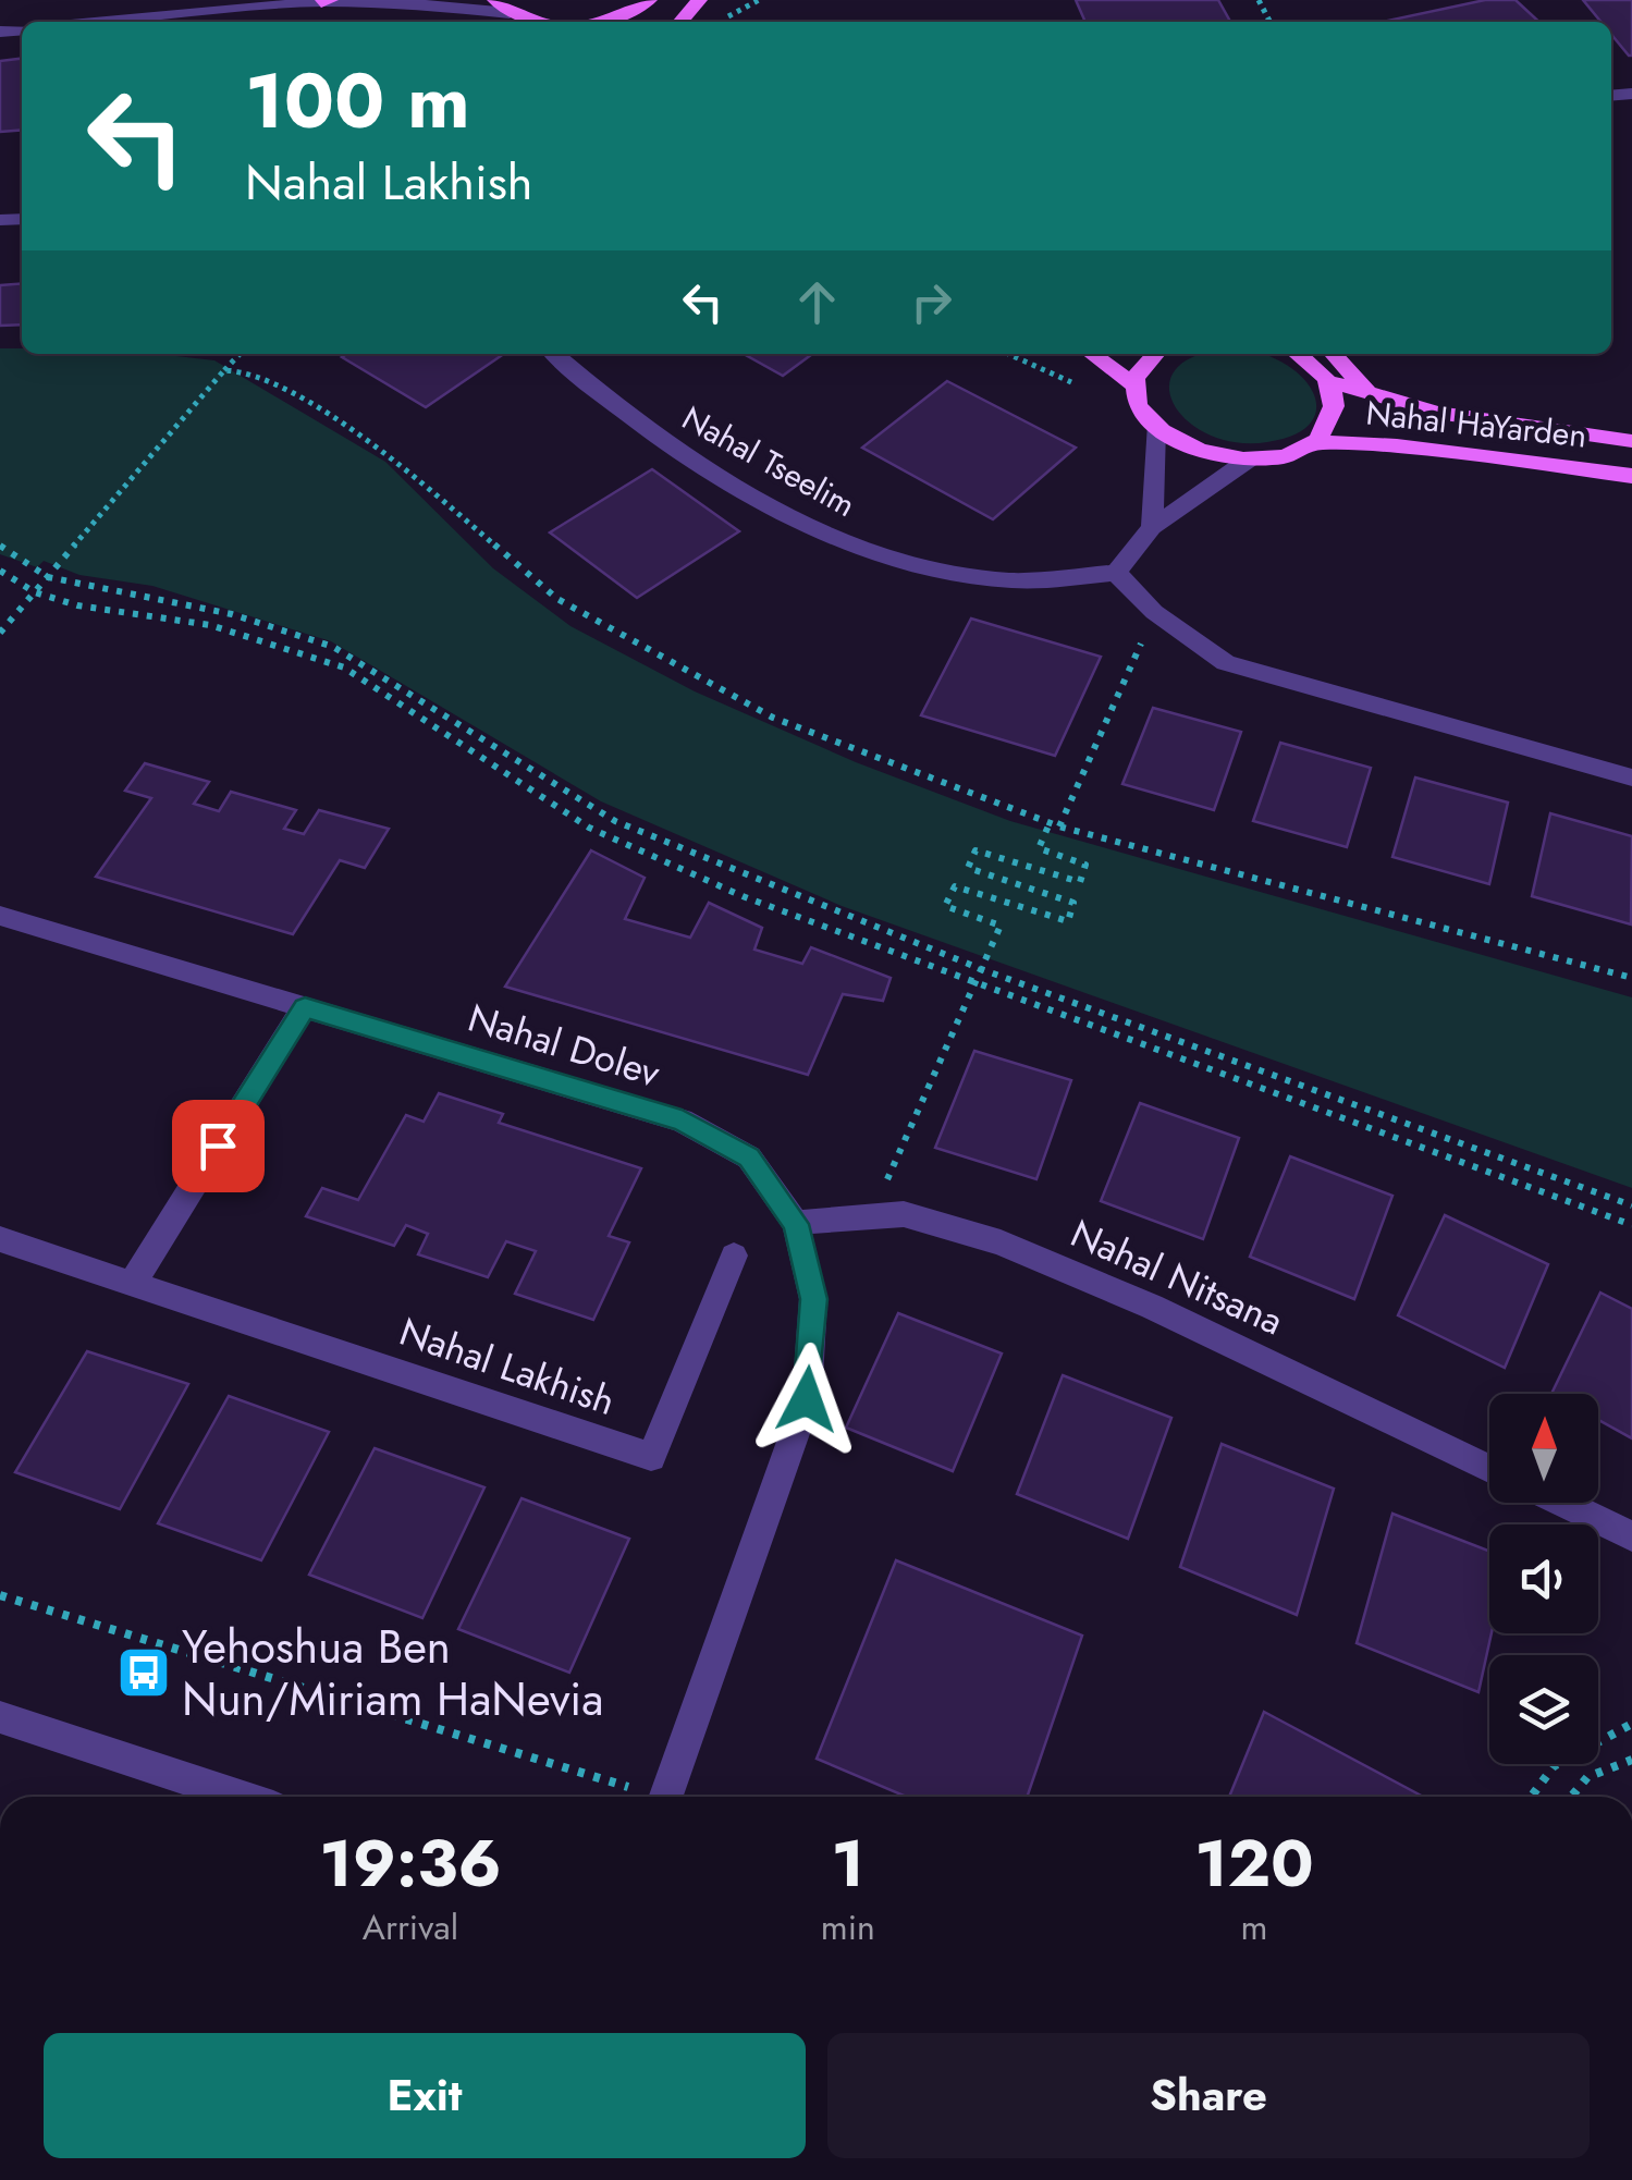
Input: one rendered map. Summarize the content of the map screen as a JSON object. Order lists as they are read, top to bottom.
{
  "streets": {
    "main road": ["Nahal HaYarden"],
    "street": [
      "Nahal Tseelim",
      "Nahal Dolev",
      "Nahal Nitsana",
      "Nahal Lakhish"
    ]
  },
  "crossings": [
    ["Nahal Dolev", "Nahal Nitsana"]
  ],
  "places": {
    "bus stop": ["Yehoshua Ben Nun/Miriam HaNevia"]
  },
  "north": "top",
  "page": {
    "turn": ["100 m", "Nahal Lakhish"],
    "eta": [
      "19:36",
      "Arrival",
      "1",
      "min",
      "120",
      "m"
    ],
    "buttons": ["Exit", "Share"]
  }
}
